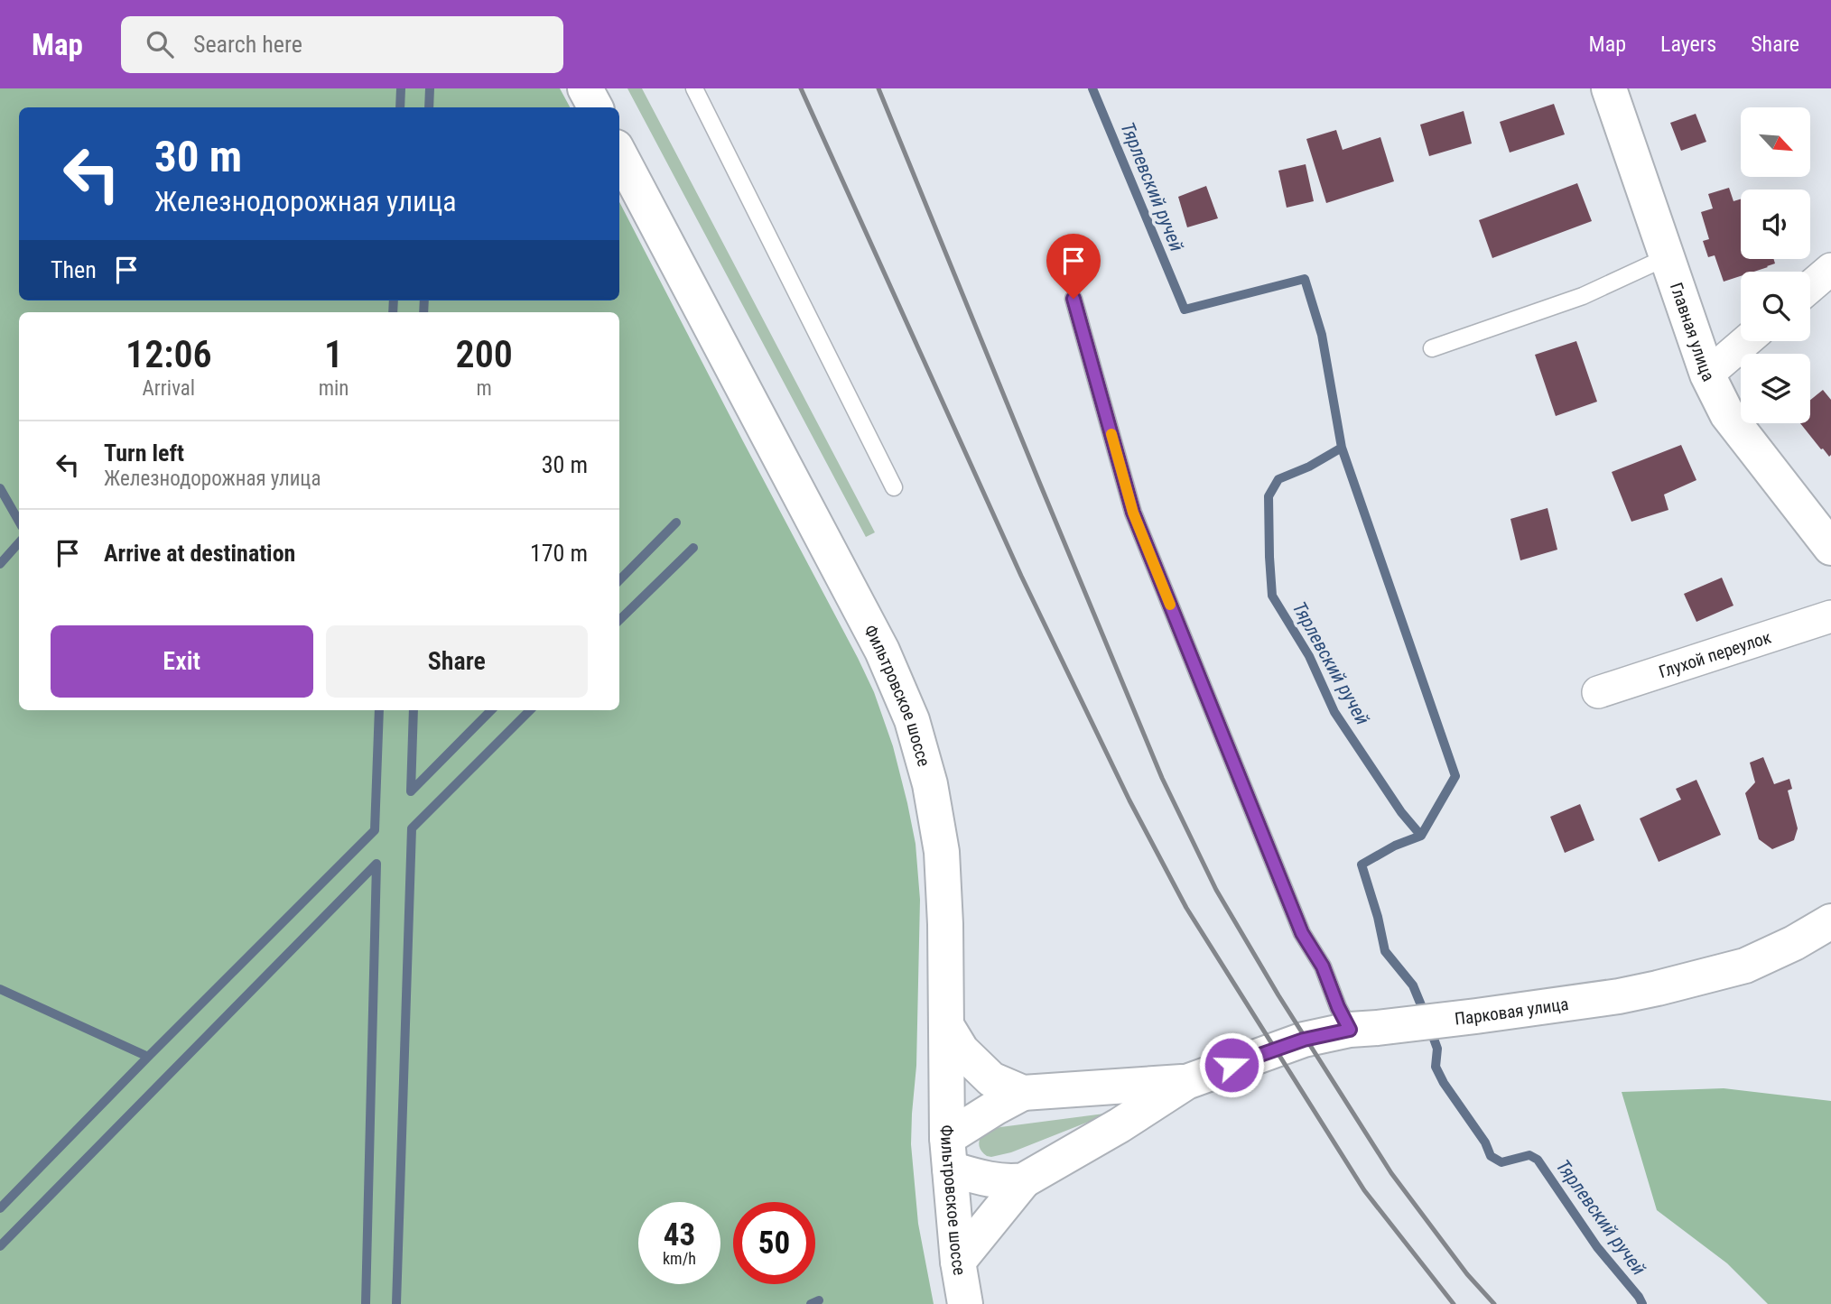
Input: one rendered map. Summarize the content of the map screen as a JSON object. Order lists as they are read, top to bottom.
{
  "streets": {
    "main road": ["Главная улица", "Фильтровское шоссе", "Парковая улица"],
    "street": ["Глухой переулок"]
  },
  "crossings": [
    ["Фильтровское шоссе", "Парковая улица"]
  ],
  "water": ["Тярлевский ручей"],
  "north": "bottom right",
  "page": {
    "header": "Map",
    "search": "Search here",
    "nav": ["Map", "Layers", "Share"],
    "turn": ["30 m", "Железнодорожная улица"],
    "then": "Then",
    "eta": [
      "12:06",
      "Arrival",
      "1",
      "min",
      "200",
      "m"
    ],
    "list": [
      {
        "name": "Turn left",
        "note": "Железнодорожная улица",
        "value": "30 m"
      },
      {
        "name": "Arrive at destination",
        "value": "170 m"
      }
    ],
    "buttons": ["Exit", "Share"],
    "speed": "43 km/h",
    "limit": "50"
  }
}
